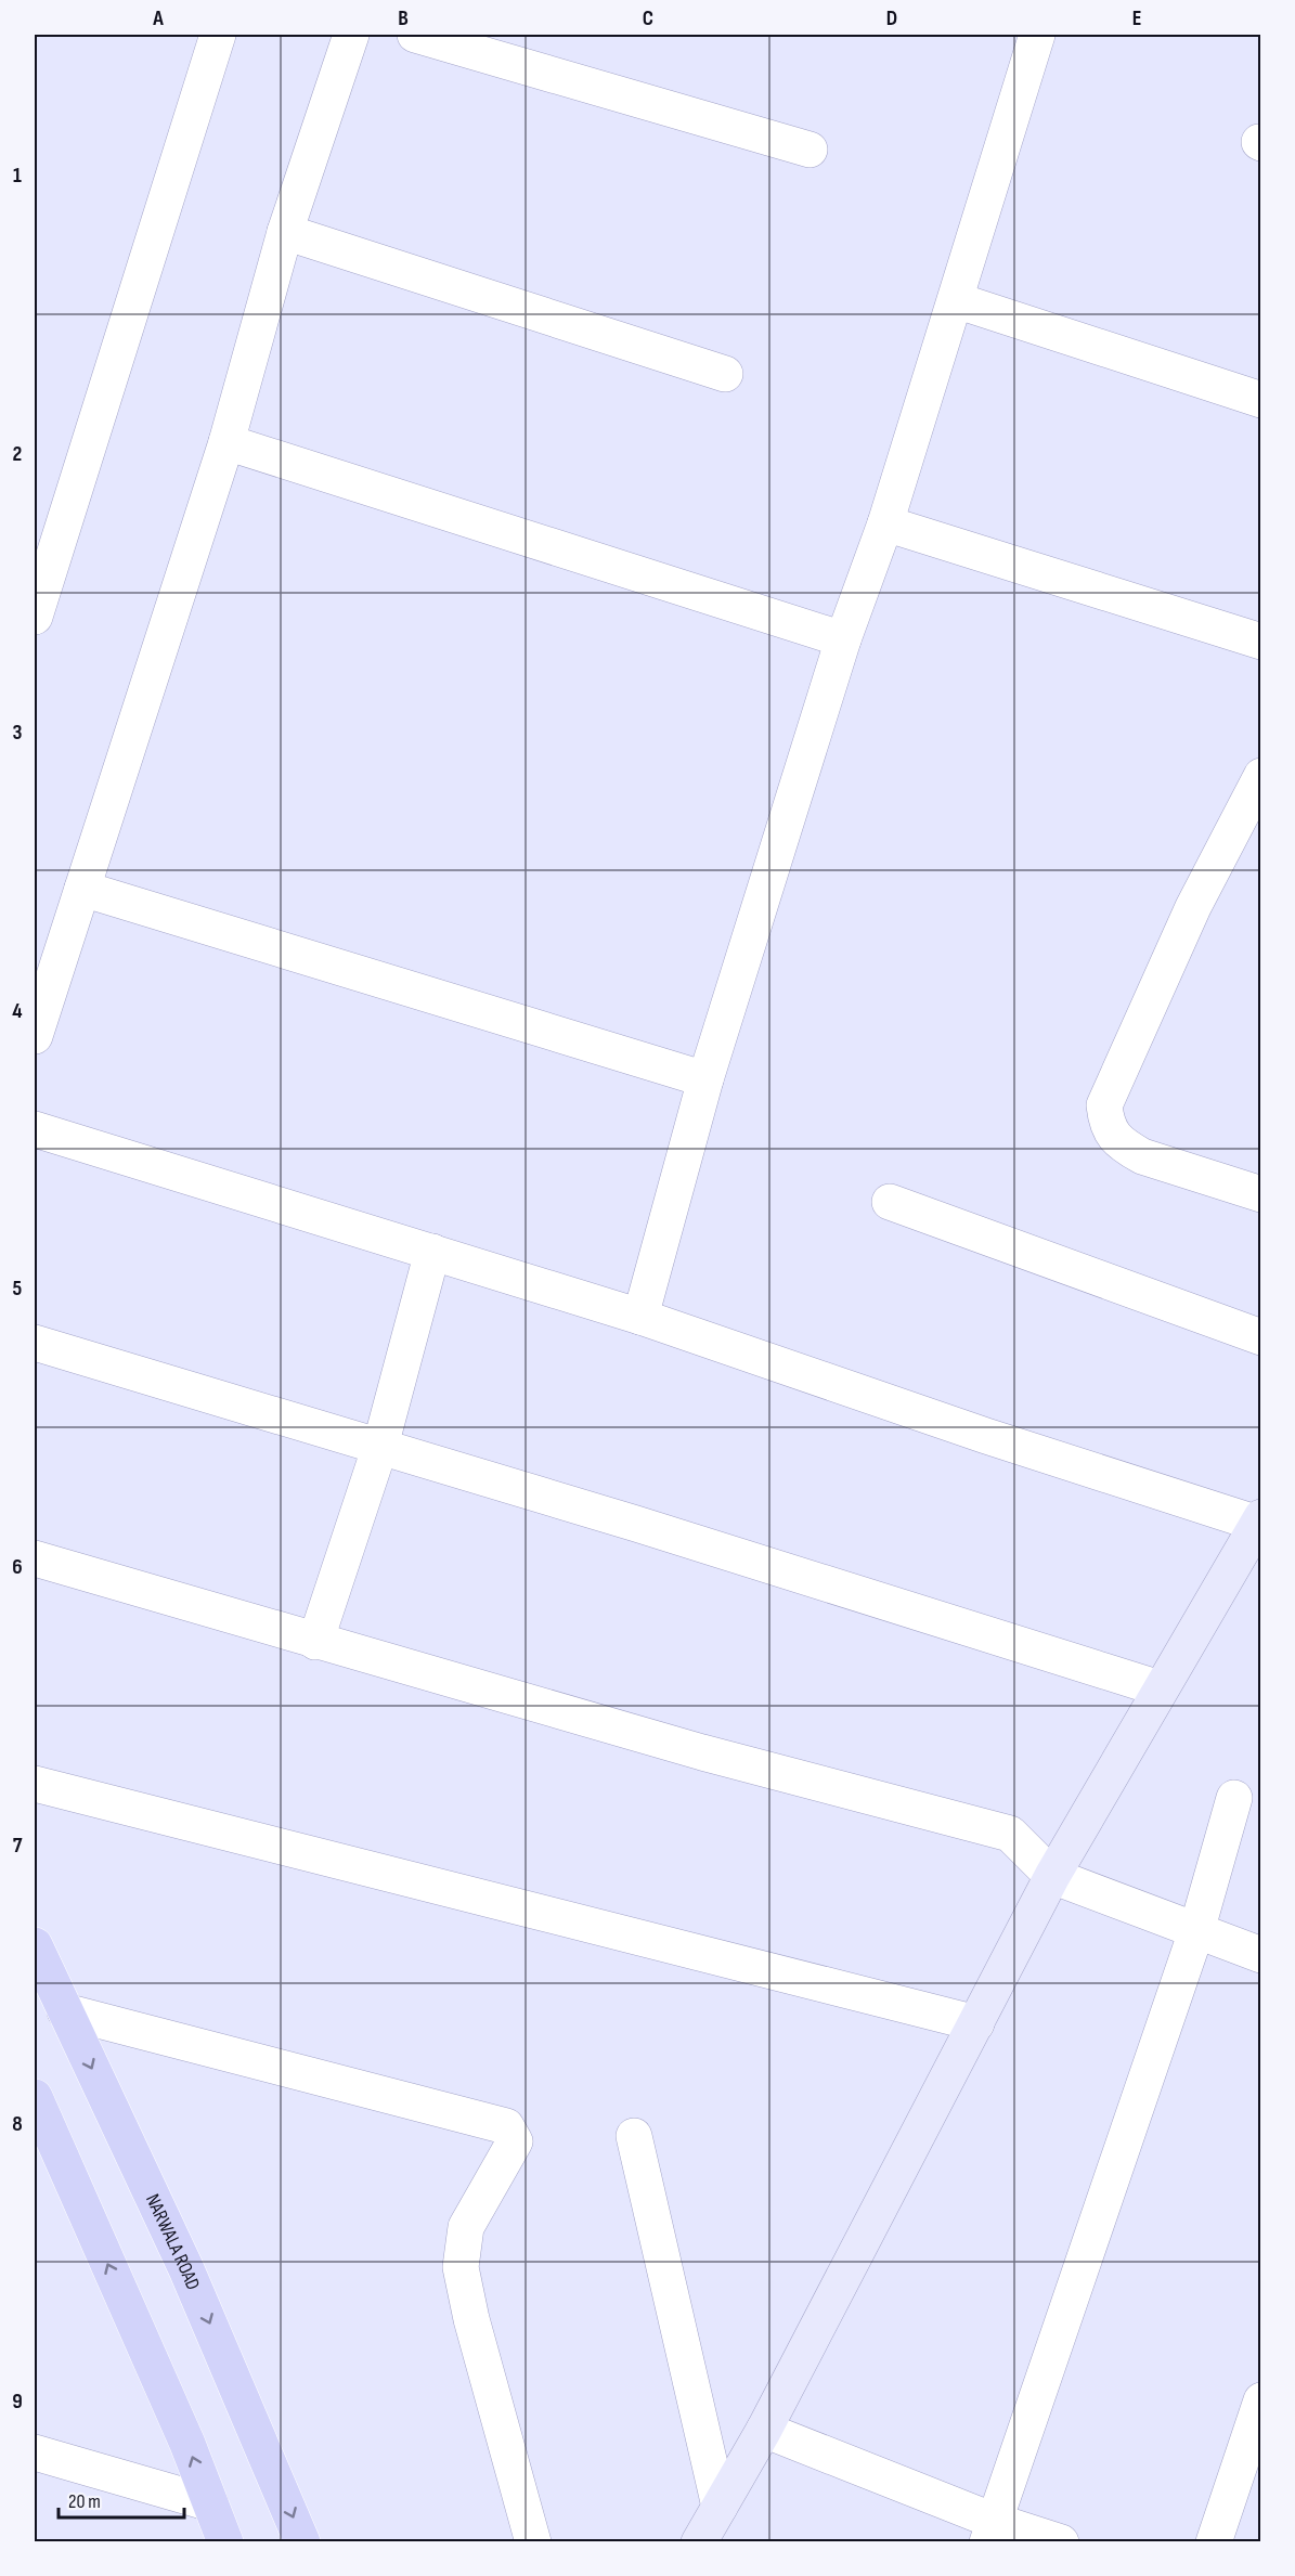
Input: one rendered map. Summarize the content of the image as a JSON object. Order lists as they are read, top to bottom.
{
  "streets": {
    "main road": ["NARWALA ROAD"]
  },
  "scale_bar": "20 m",
  "grid": {
    "columns": [
      "A",
      "B",
      "C",
      "D",
      "E"
    ],
    "rows": [
      "1",
      "2",
      "3",
      "4",
      "5",
      "6",
      "7",
      "8",
      "9"
    ]
  }
}
